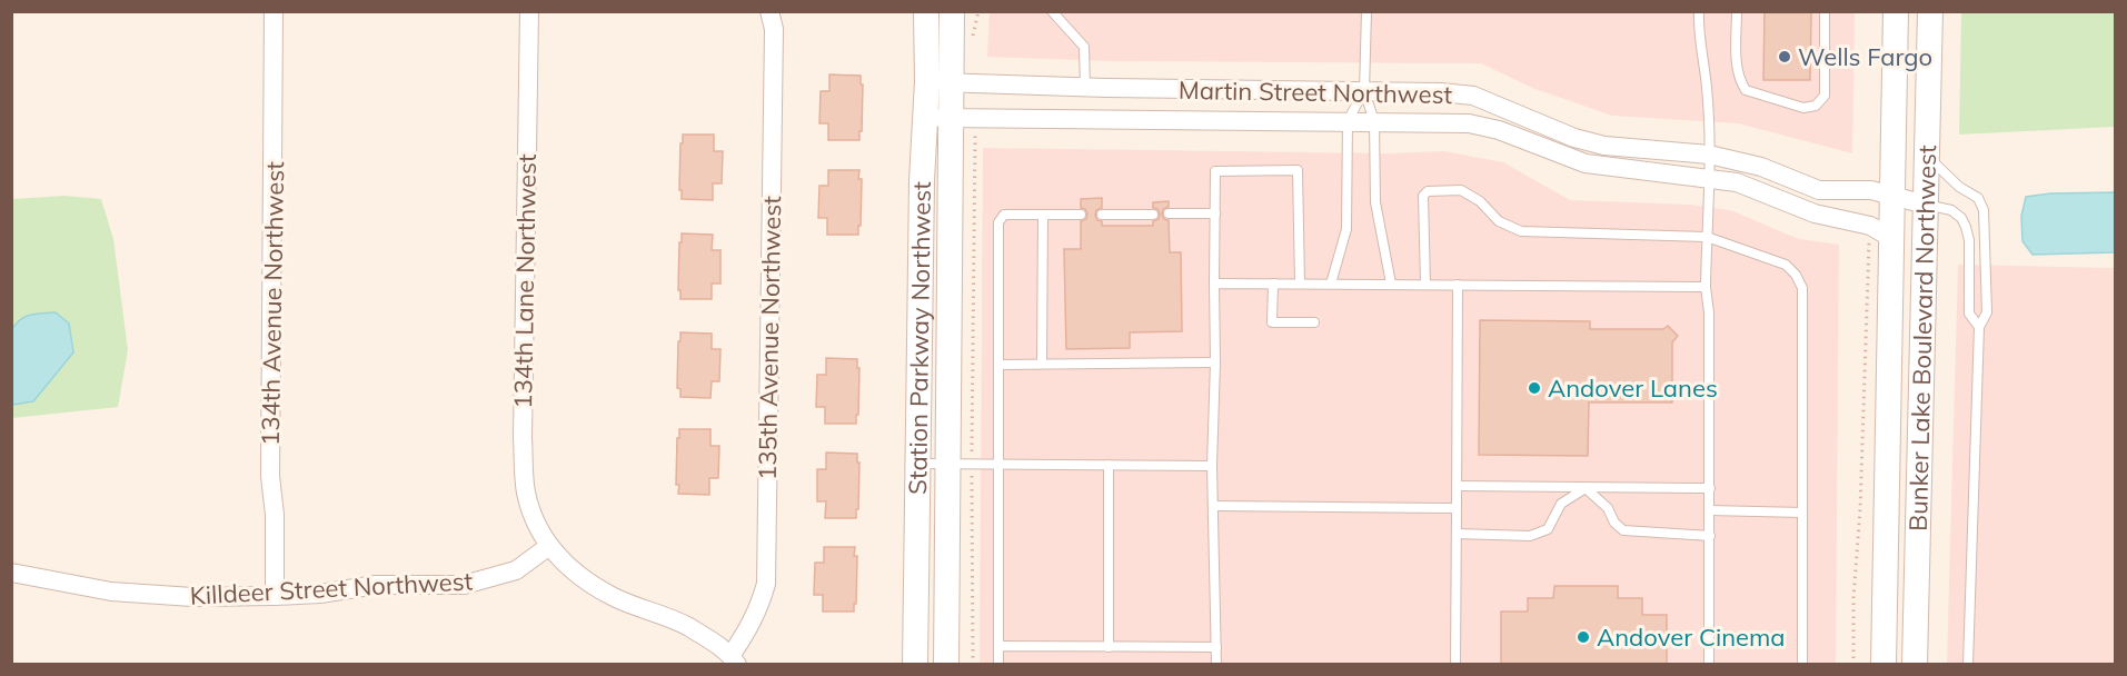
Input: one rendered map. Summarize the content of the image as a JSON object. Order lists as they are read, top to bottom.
{
  "streets": {
    "main road": ["Station Parkway Northwest", "Bunker Lake Boulevard Northwest"],
    "street": [
      "Martin Street Northwest",
      "134th Lane Northwest",
      "134th Avenue Northwest",
      "135th Avenue Northwest",
      "Killdeer Street Northwest"
    ]
  },
  "crossings": [
    ["Martin Street Northwest", "Station Parkway Northwest"],
    ["Martin Street Northwest", "Bunker Lake Boulevard Northwest"],
    ["134th Lane Northwest", "Killdeer Street Northwest"],
    ["134th Avenue Northwest", "Killdeer Street Northwest"]
  ],
  "places": ["Wells Fargo", "Andover Lanes", "Andover Cinema"]
}
